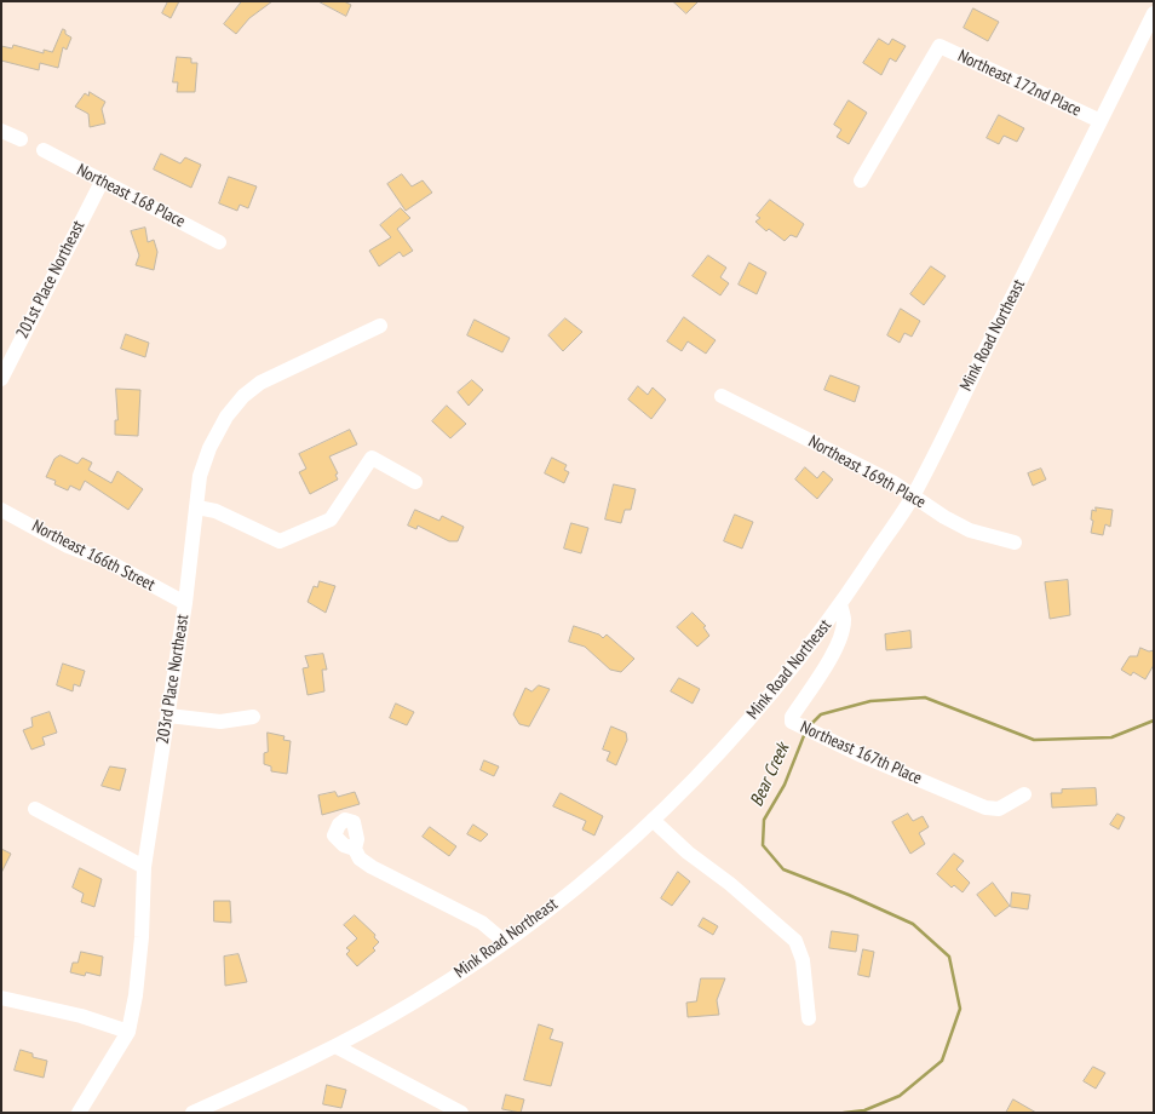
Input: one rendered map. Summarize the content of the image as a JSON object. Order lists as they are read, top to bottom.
{
  "streets": {
    "street": [
      "Northeast 172nd Place",
      "Northeast 168 Place",
      "201st Place Northeast",
      "Mink Road Northeast",
      "Northeast 169th Place",
      "Northeast 166th Street",
      "203rd Place Northeast",
      "Northeast 167th Place"
    ]
  },
  "crossings": [
    ["Northeast 172nd Place", "Mink Road Northeast"],
    ["Northeast 168 Place", "201st Place Northeast"],
    ["Mink Road Northeast", "Northeast 169th Place"],
    ["Mink Road Northeast", "Northeast 167th Place"],
    ["Northeast 166th Street", "203rd Place Northeast"]
  ],
  "water": ["Bear Creek"]
}
